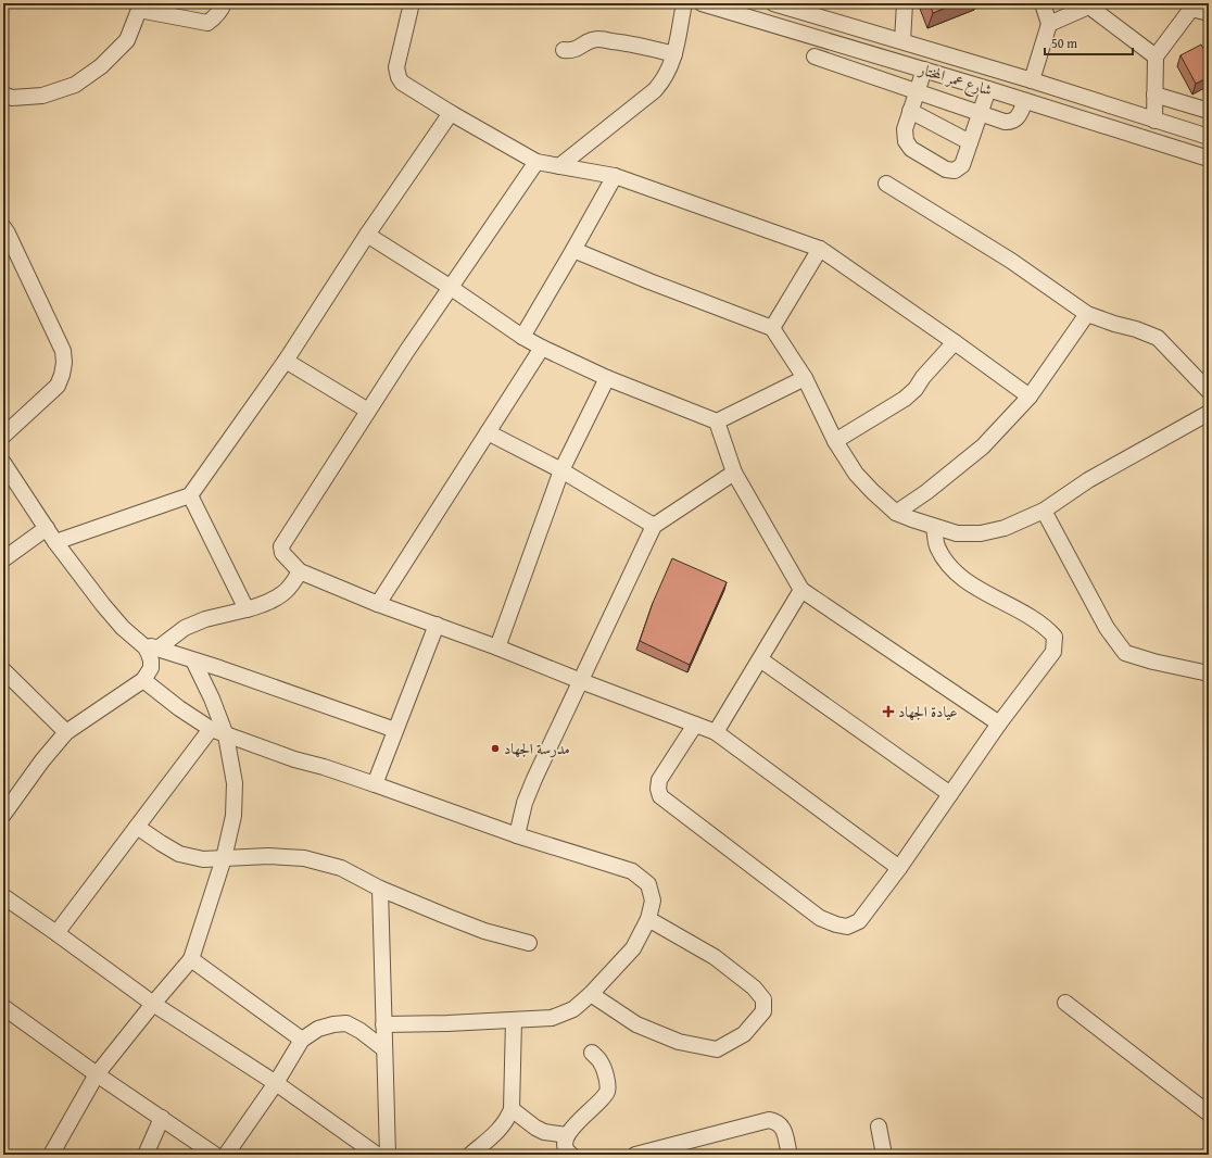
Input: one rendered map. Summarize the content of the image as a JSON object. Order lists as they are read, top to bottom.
{
  "streets": {
    "street": ["شارع عمر المختار"]
  },
  "places": {
    "health": ["عيادة الجهاد"],
    "other": ["مدرسة الجهاد"]
  },
  "scale_bar": "50 m"
}
